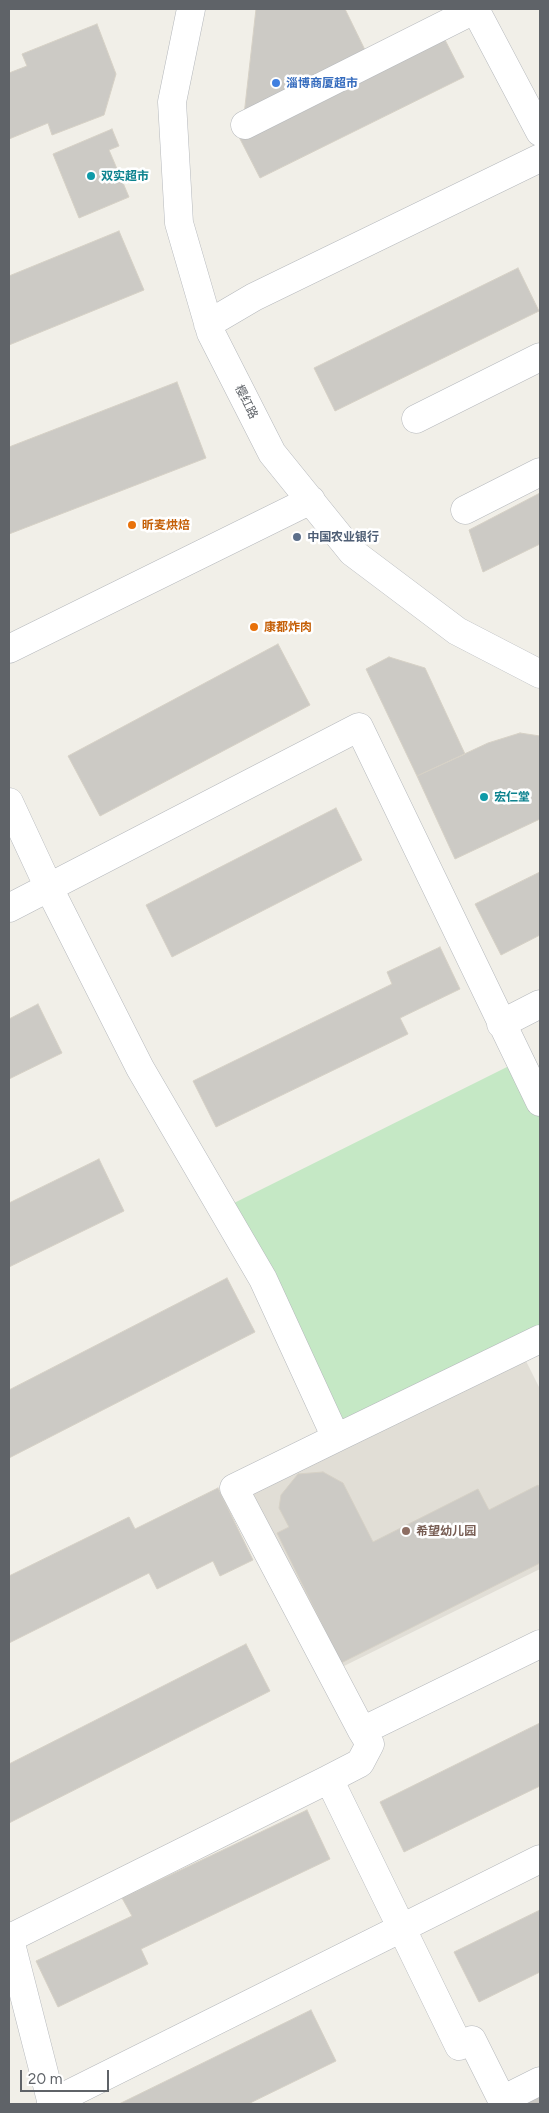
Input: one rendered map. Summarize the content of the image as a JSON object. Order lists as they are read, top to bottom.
{
  "streets": {
    "street": ["樱红路"]
  },
  "places": [
    "淄博商厦超市",
    "双实超市",
    "昕麦烘焙",
    "中国农业银行",
    "康都炸肉",
    "宏仁堂",
    "希望幼儿园"
  ],
  "scale_bar": "20 m"
}
